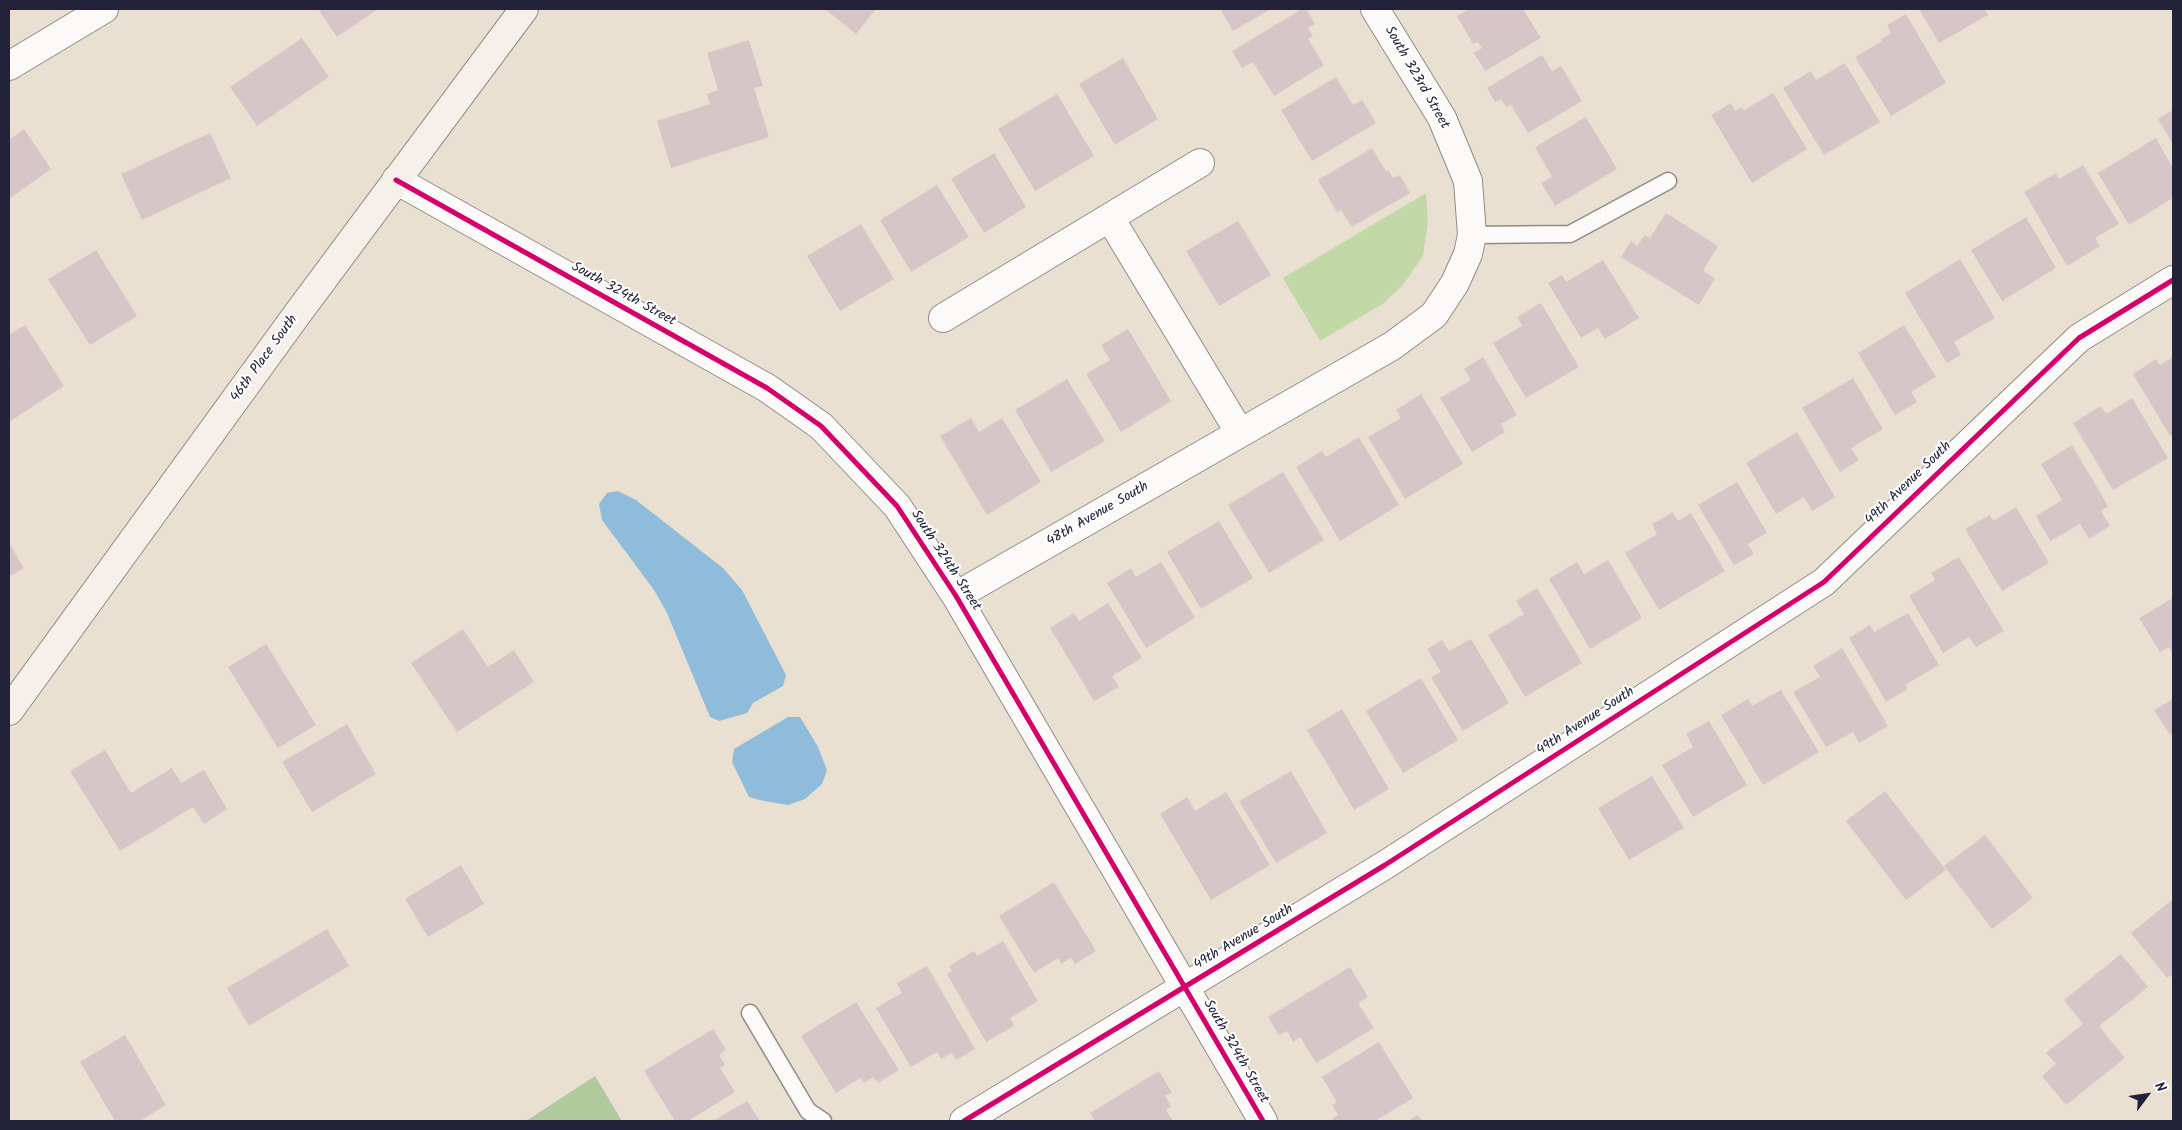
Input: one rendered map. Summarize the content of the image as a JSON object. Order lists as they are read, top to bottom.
{
  "streets": {
    "street": [
      "South 323rd Street",
      "South 324th Street",
      "46th Place South",
      "49th Avenue South",
      "48th Avenue South"
    ]
  },
  "crossings": [
    ["South 323rd Street", "48th Avenue South"],
    ["South 324th Street", "46th Place South"],
    ["South 324th Street", "49th Avenue South"],
    ["South 324th Street", "48th Avenue South"]
  ],
  "north": "top right"
}
